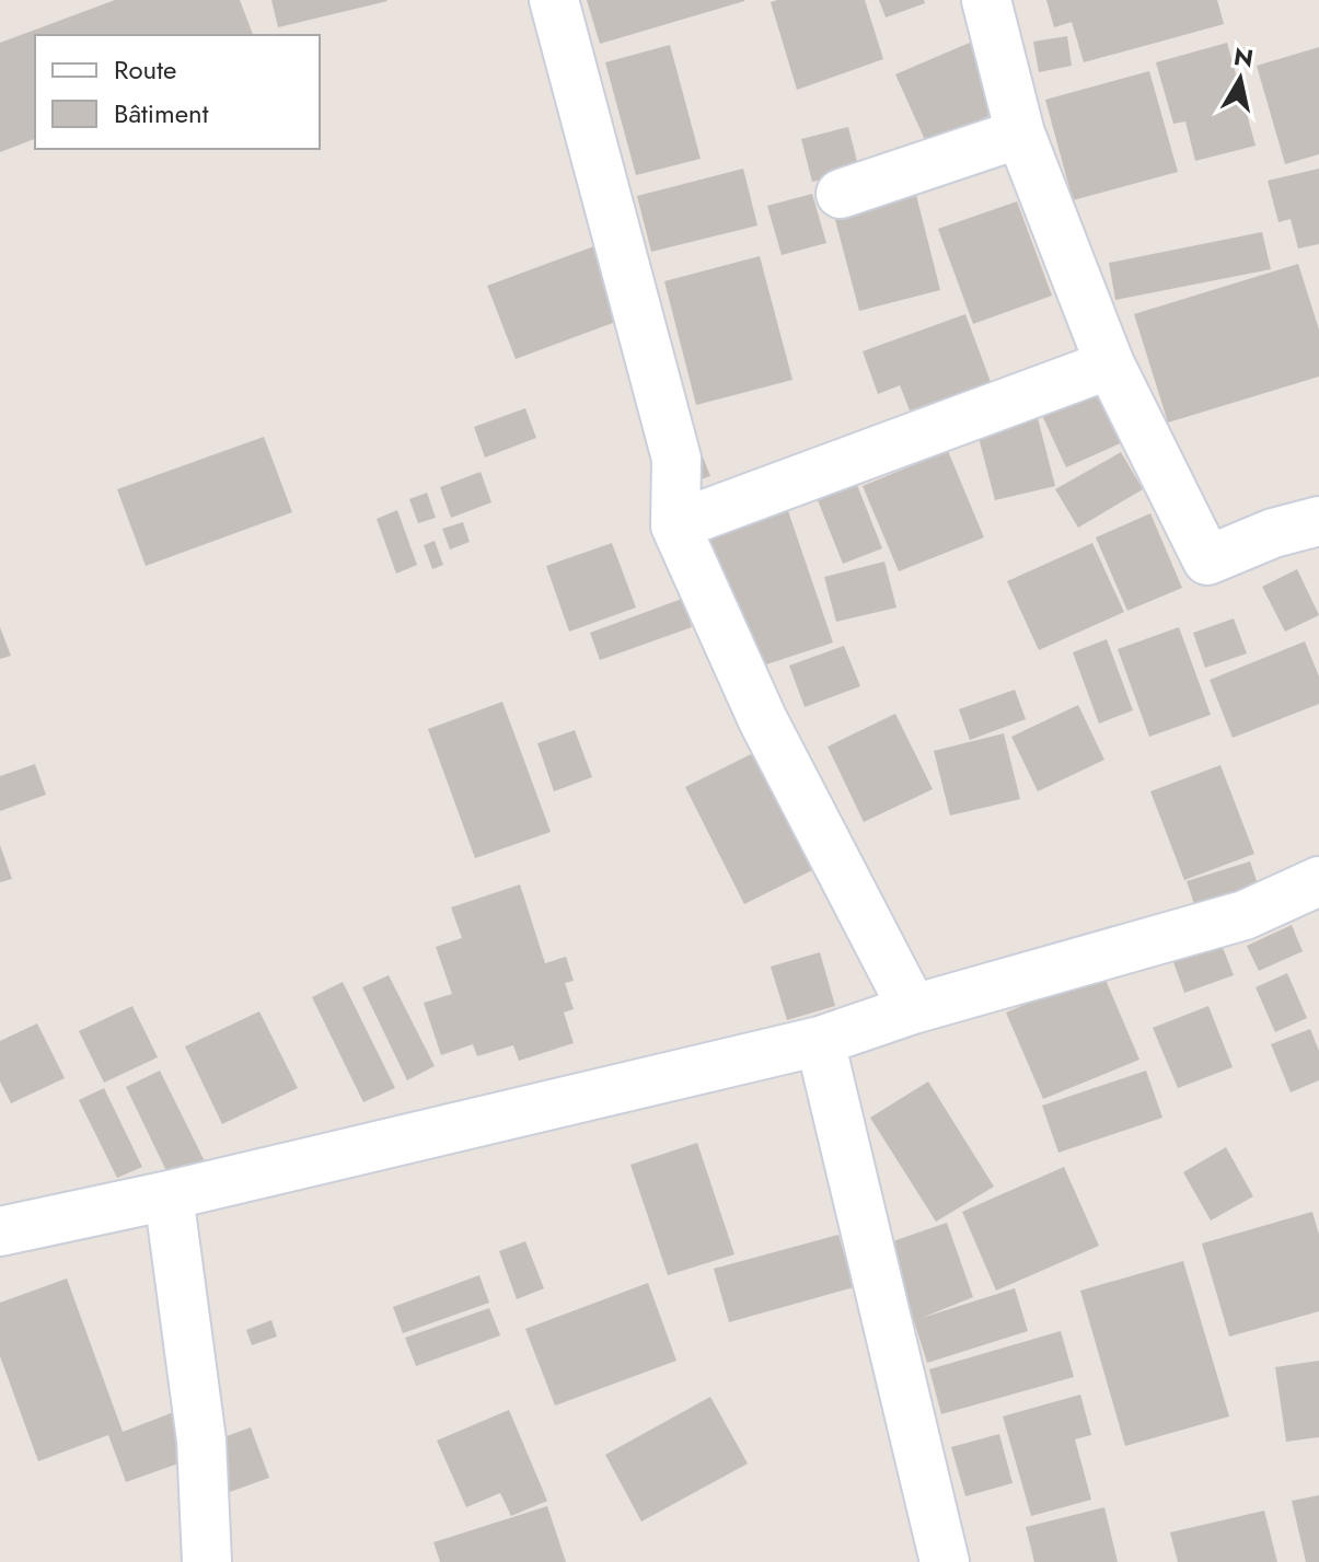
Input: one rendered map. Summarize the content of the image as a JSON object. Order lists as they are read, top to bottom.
{
  "legend": ["Route", "Bâtiment"],
  "north": "top"
}
